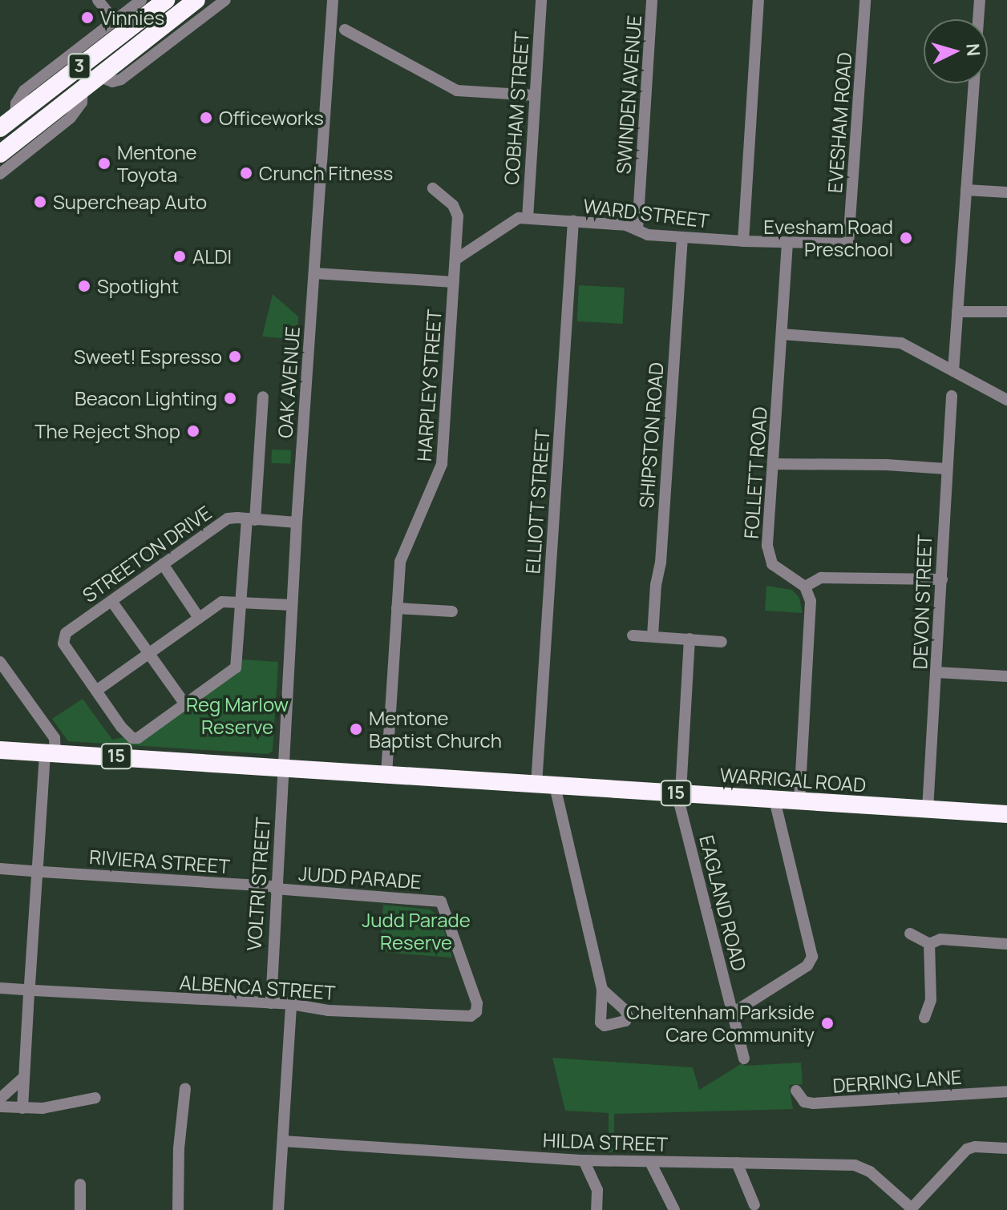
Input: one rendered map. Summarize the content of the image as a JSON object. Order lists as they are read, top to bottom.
{
  "streets": {
    "highway": ["3", "15", "WARRIGAL ROAD"],
    "street": [
      "SWINDEN AVENUE",
      "COBHAM STREET",
      "EVESHAM ROAD",
      "WARD STREET",
      "OAK AVENUE",
      "HARPLEY STREET",
      "SHIPSTON ROAD",
      "FOLLETT ROAD",
      "ELLIOTT STREET",
      "STREETON DRIVE",
      "DEVON STREET",
      "RIVIERA STREET",
      "JUDD PARADE",
      "VOLTRI STREET",
      "EAGLAND ROAD",
      "ALBENCA STREET",
      "DERRING LANE",
      "HILDA STREET"
    ]
  },
  "crossings": [
    ["SWINDEN AVENUE", "WARD STREET"],
    ["COBHAM STREET", "WARD STREET"],
    ["EVESHAM ROAD", "WARD STREET"],
    ["WARD STREET", "HARPLEY STREET"],
    ["WARD STREET", "SHIPSTON ROAD"],
    ["WARD STREET", "FOLLETT ROAD"],
    ["WARD STREET", "ELLIOTT STREET"],
    ["OAK AVENUE", "STREETON DRIVE"],
    ["OAK AVENUE", "WARRIGAL ROAD"],
    ["OAK AVENUE", "VOLTRI STREET"],
    ["HARPLEY STREET", "WARRIGAL ROAD"],
    ["ELLIOTT STREET", "WARRIGAL ROAD"],
    ["DEVON STREET", "WARRIGAL ROAD"],
    ["WARRIGAL ROAD", "VOLTRI STREET"],
    ["WARRIGAL ROAD", "EAGLAND ROAD"],
    ["RIVIERA STREET", "JUDD PARADE"],
    ["RIVIERA STREET", "VOLTRI STREET"],
    ["JUDD PARADE", "VOLTRI STREET"],
    ["JUDD PARADE", "ALBENCA STREET"],
    ["VOLTRI STREET", "ALBENCA STREET"]
  ],
  "parks": ["Reg Marlow Reserve", "Judd Parade Reserve"],
  "places": [
    "Vinnies",
    "Officeworks",
    "Mentone Toyota",
    "Crunch Fitness",
    "Supercheap Auto",
    "Evesham Road Preschool",
    "ALDI",
    "Spotlight",
    "Sweet! Espresso",
    "Beacon Lighting",
    "The Reject Shop",
    "Mentone Baptist Church",
    "Cheltenham Parkside Care Community"
  ],
  "north": "right"
}
